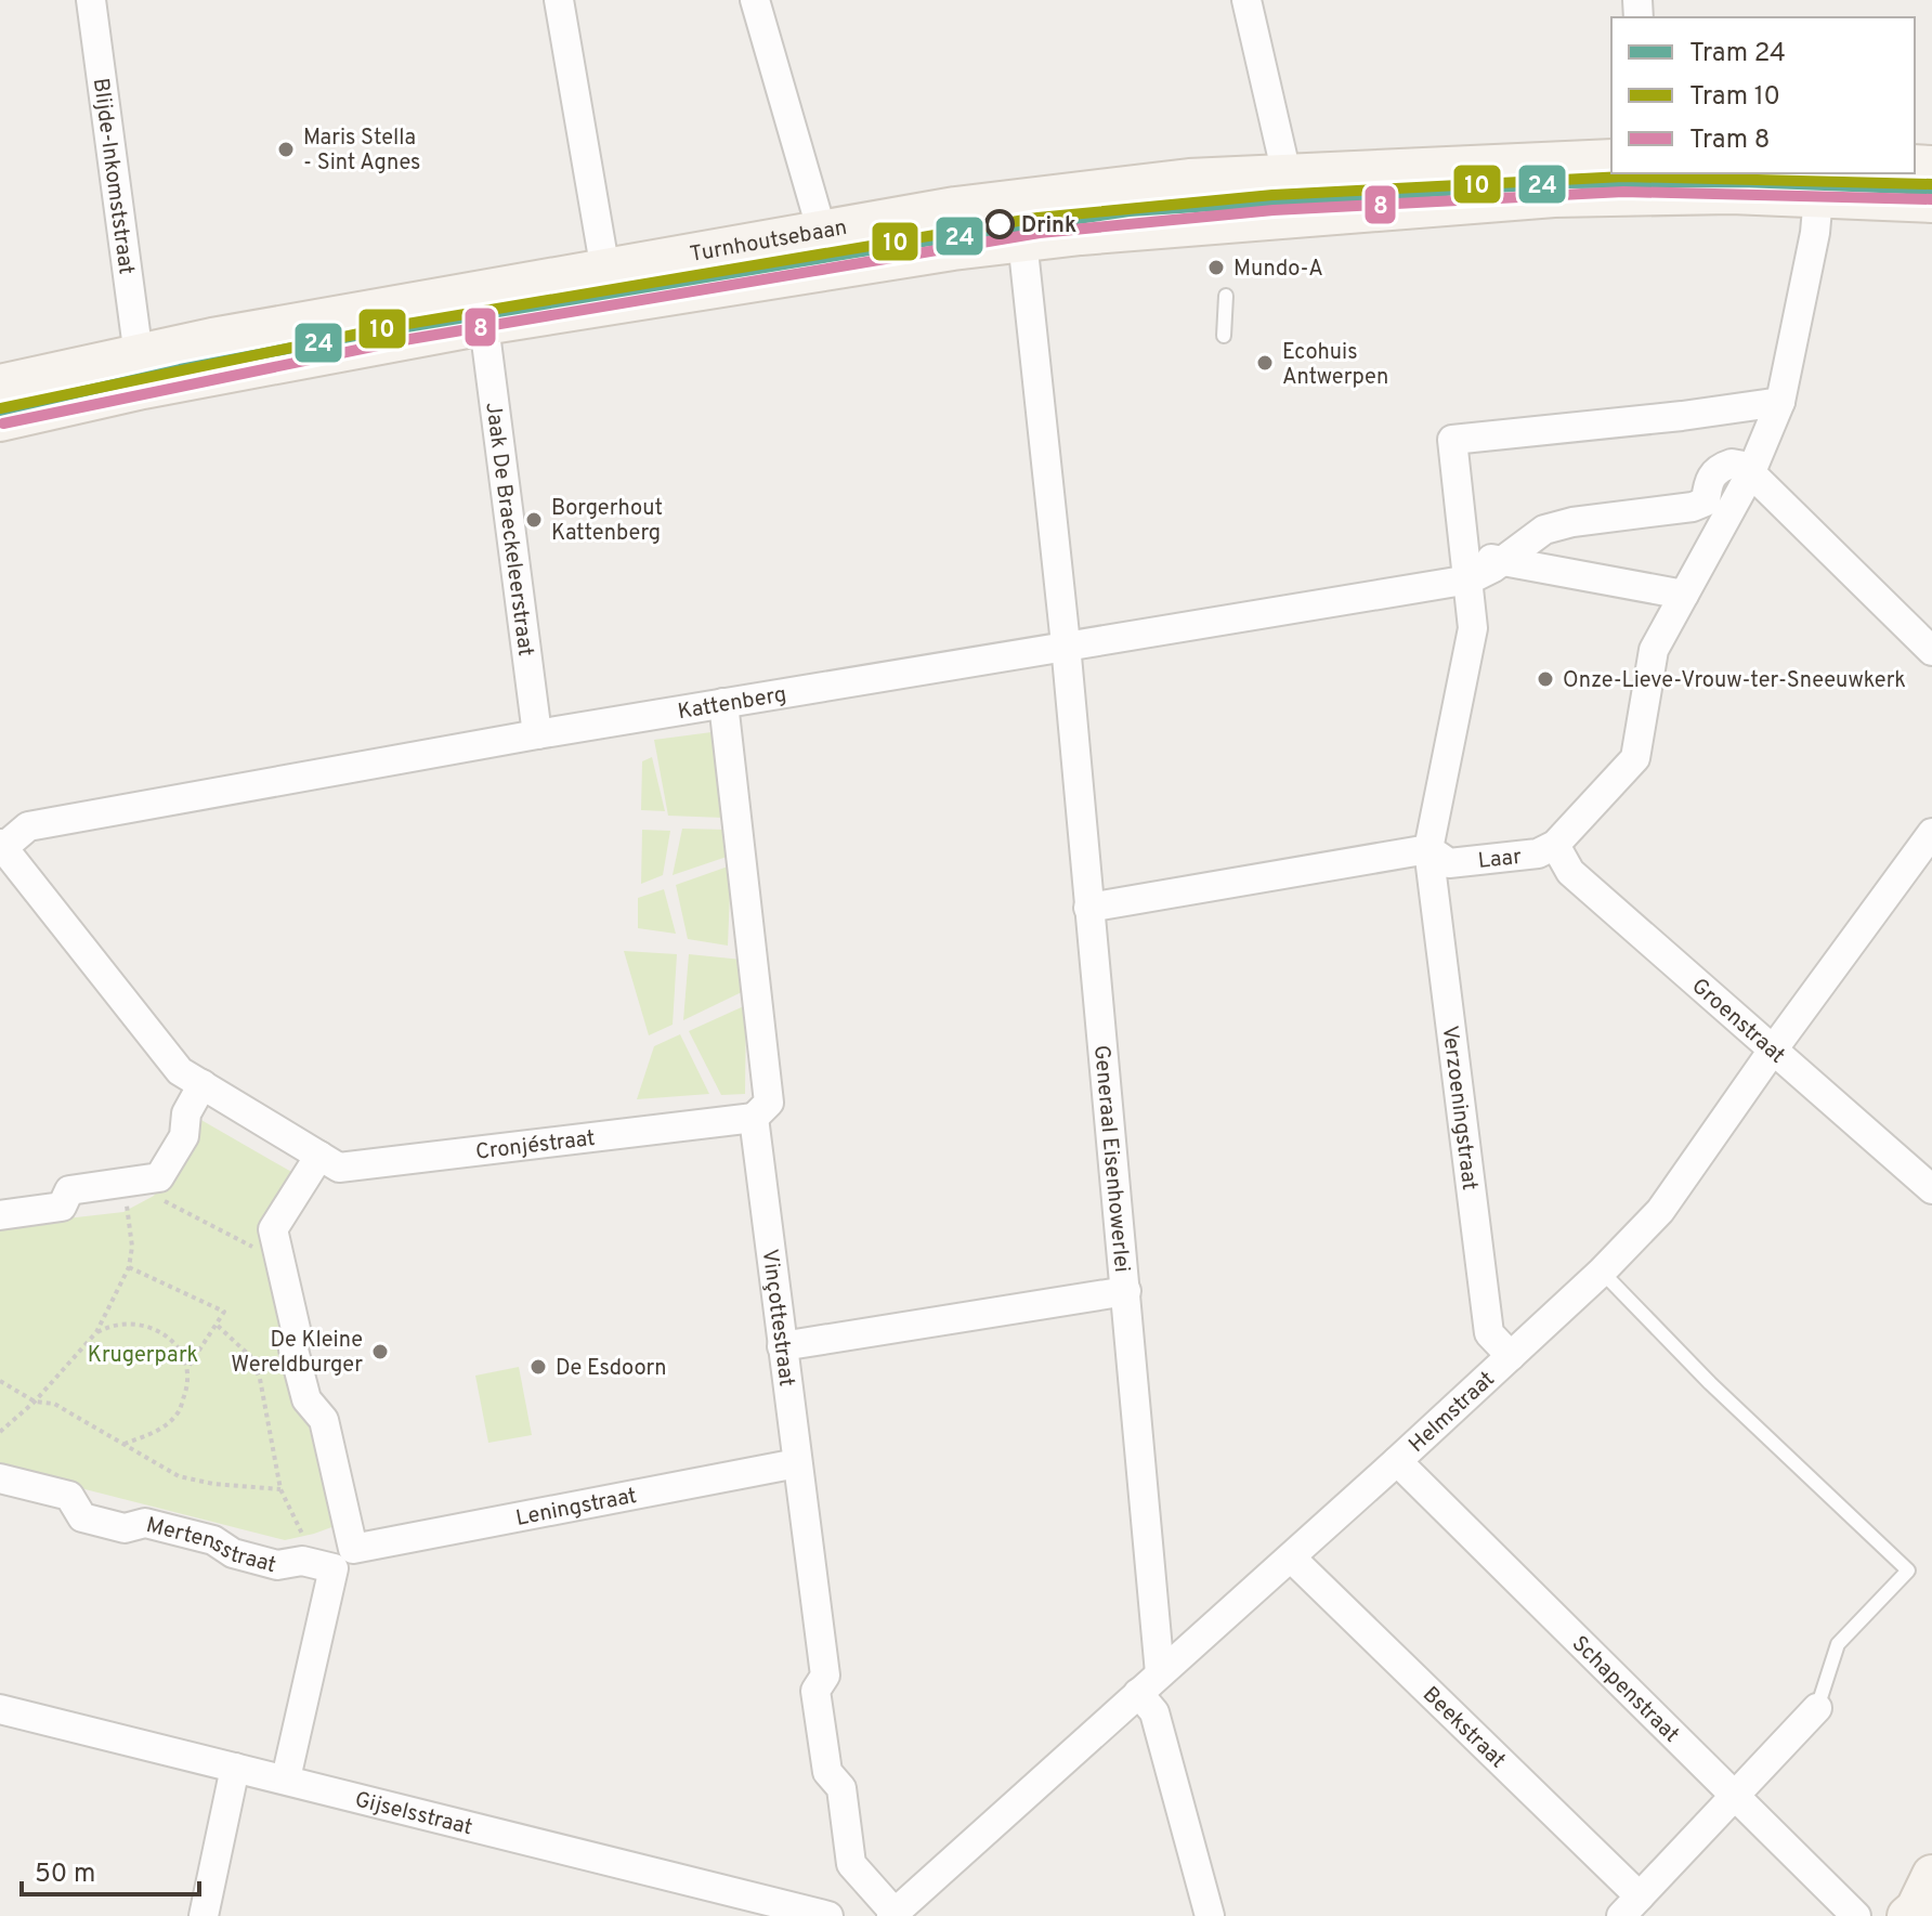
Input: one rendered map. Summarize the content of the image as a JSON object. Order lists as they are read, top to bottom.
{
  "streets": {
    "main road": ["Turnhoutsebaan"],
    "street": [
      "Blijde-Inkomststraat",
      "Jaak De Braeckeleerstraat",
      "Kattenberg",
      "Laar",
      "Groenstraat",
      "Verzoeningstraat",
      "Cronjéstraat",
      "Generaal Eisenhowerlei",
      "Vinçottestraat",
      "Helmstraat",
      "Leningstraat",
      "Mertensstraat",
      "Schapenstraat",
      "Beekstraat",
      "Gijselsstraat"
    ]
  },
  "crossings": [
    ["Blijde-Inkomststraat", "Turnhoutsebaan"],
    ["Turnhoutsebaan", "Jaak De Braeckeleerstraat"],
    ["Jaak De Braeckeleerstraat", "Kattenberg"],
    ["Kattenberg", "Cronjéstraat"],
    ["Kattenberg", "Generaal Eisenhowerlei"],
    ["Kattenberg", "Vinçottestraat"],
    ["Laar", "Groenstraat"],
    ["Laar", "Verzoeningstraat"],
    ["Groenstraat", "Helmstraat"],
    ["Verzoeningstraat", "Helmstraat"],
    ["Cronjéstraat", "Vinçottestraat"],
    ["Generaal Eisenhowerlei", "Helmstraat"],
    ["Vinçottestraat", "Helmstraat"],
    ["Vinçottestraat", "Leningstraat"],
    ["Helmstraat", "Schapenstraat"],
    ["Helmstraat", "Beekstraat"],
    ["Leningstraat", "Mertensstraat"]
  ],
  "parks": ["Krugerpark"],
  "places": [
    "Maris Stella - Sint Agnes",
    "Drink",
    "Mundo-A",
    "Ecohuis Antwerpen",
    "Borgerhout Kattenberg",
    "Onze-Lieve-Vrouw-ter-Sneeuwkerk",
    "De Kleine Wereldburger",
    "De Esdoorn"
  ],
  "lines": ["tram line 10", "tram line 24", "tram line 8"],
  "legend": ["Tram 24", "Tram 10", "Tram 8"],
  "scale_bar": "50 m"
}
